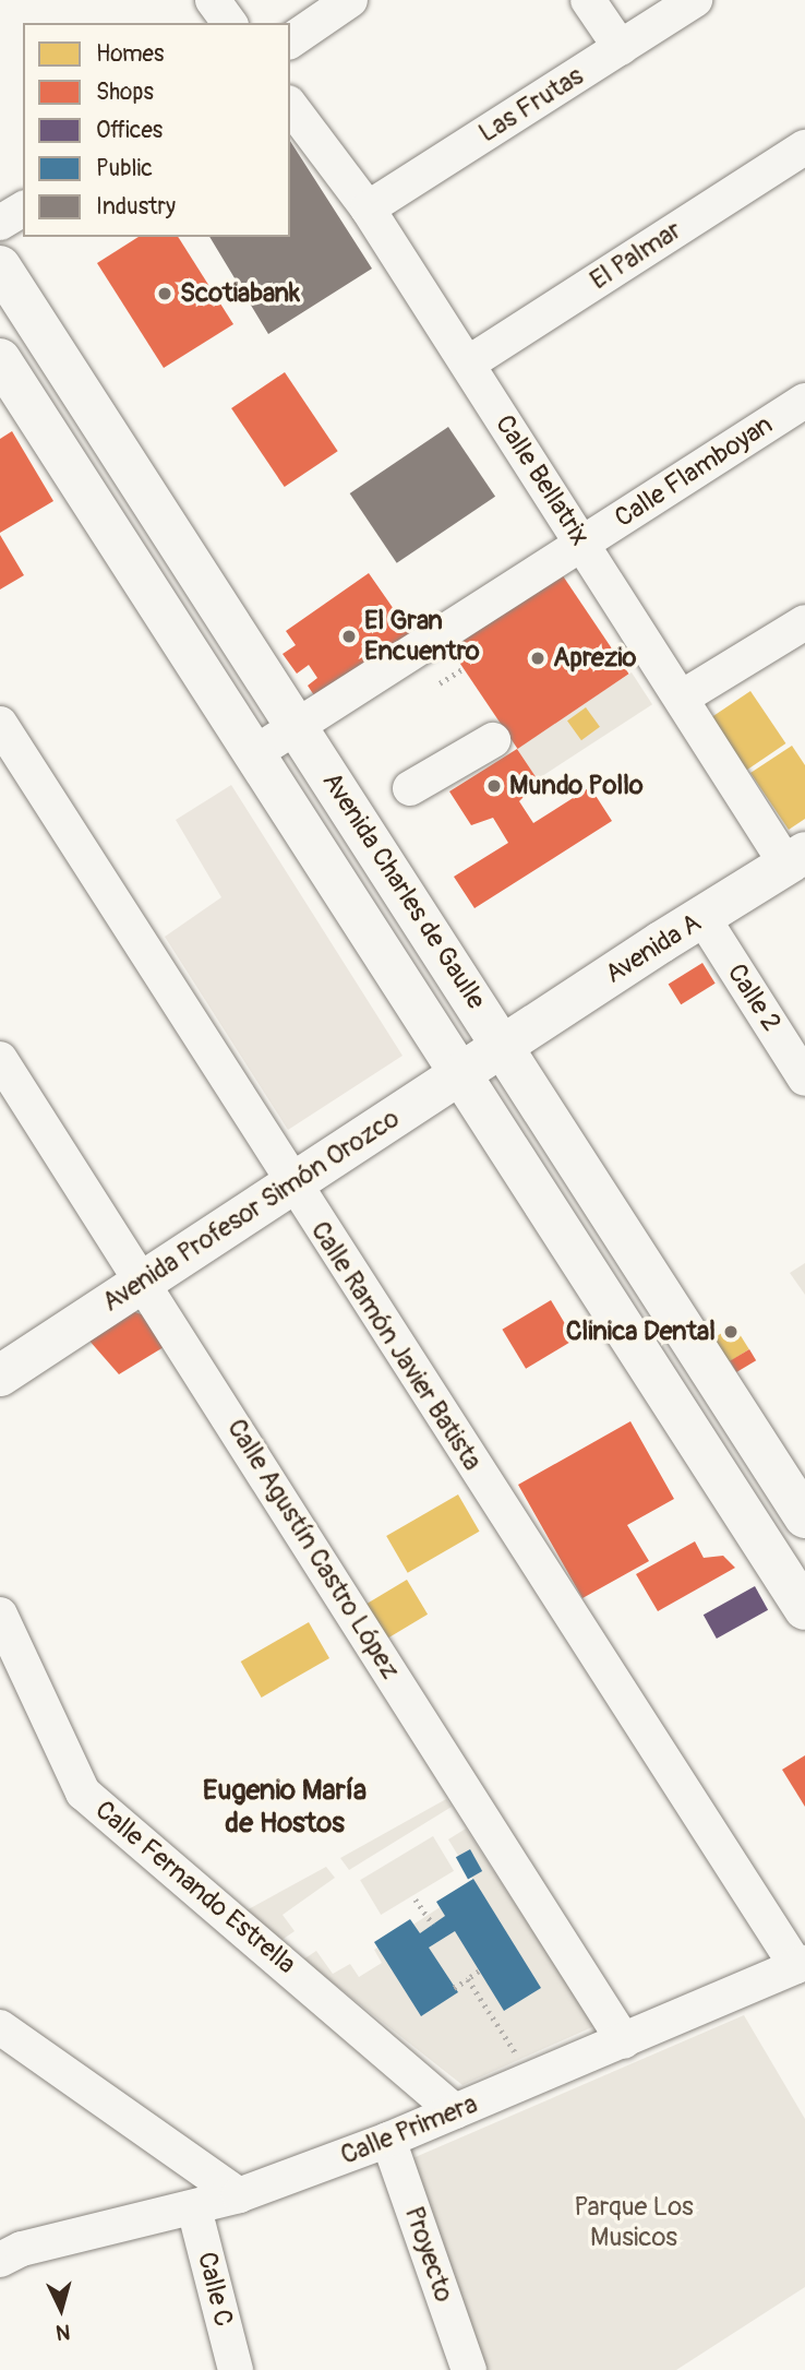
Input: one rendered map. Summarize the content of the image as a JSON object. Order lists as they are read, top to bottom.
{
  "streets": {
    "main road": ["Avenida Charles de Gaulle", "Avenida A", "Avenida Profesor Simón Orozco"],
    "street": [
      "Las Frutas",
      "El Palmar",
      "Calle Flamboyan",
      "Calle Bellatrix",
      "Calle 2",
      "Calle Ramón Javier Batista",
      "Calle Agustín Castro López",
      "Calle Fernando Estrella",
      "Calle Primera",
      "Proyecto",
      "Calle C"
    ]
  },
  "crossings": [
    ["Las Frutas", "Calle Bellatrix"],
    ["El Palmar", "Calle Bellatrix"],
    ["Calle Flamboyan", "Calle Bellatrix"],
    ["Calle Flamboyan", "Avenida Charles de Gaulle"],
    ["Calle Bellatrix", "Avenida A"],
    ["Avenida Charles de Gaulle", "Avenida A"],
    ["Avenida Charles de Gaulle", "Avenida Profesor Simón Orozco"],
    ["Avenida A", "Calle 2"],
    ["Avenida A", "Avenida Profesor Simón Orozco"],
    ["Avenida Profesor Simón Orozco", "Calle Ramón Javier Batista"],
    ["Avenida Profesor Simón Orozco", "Calle Agustín Castro López"],
    ["Calle Ramón Javier Batista", "Calle Primera"],
    ["Calle Agustín Castro López", "Calle Primera"],
    ["Calle Fernando Estrella", "Calle Primera"],
    ["Calle Primera", "Proyecto"],
    ["Calle Primera", "Calle C"]
  ],
  "districts": ["Eugenio María de Hostos"],
  "parks": ["Parque Los Musicos"],
  "places": [
    "Scotiabank",
    "El Gran Encuentro",
    "Aprezio",
    "Mundo Pollo",
    "Clinica Dental"
  ],
  "legend": [
    "Homes",
    "Shops",
    "Offices",
    "Public",
    "Industry"
  ],
  "north": "bottom"
}
